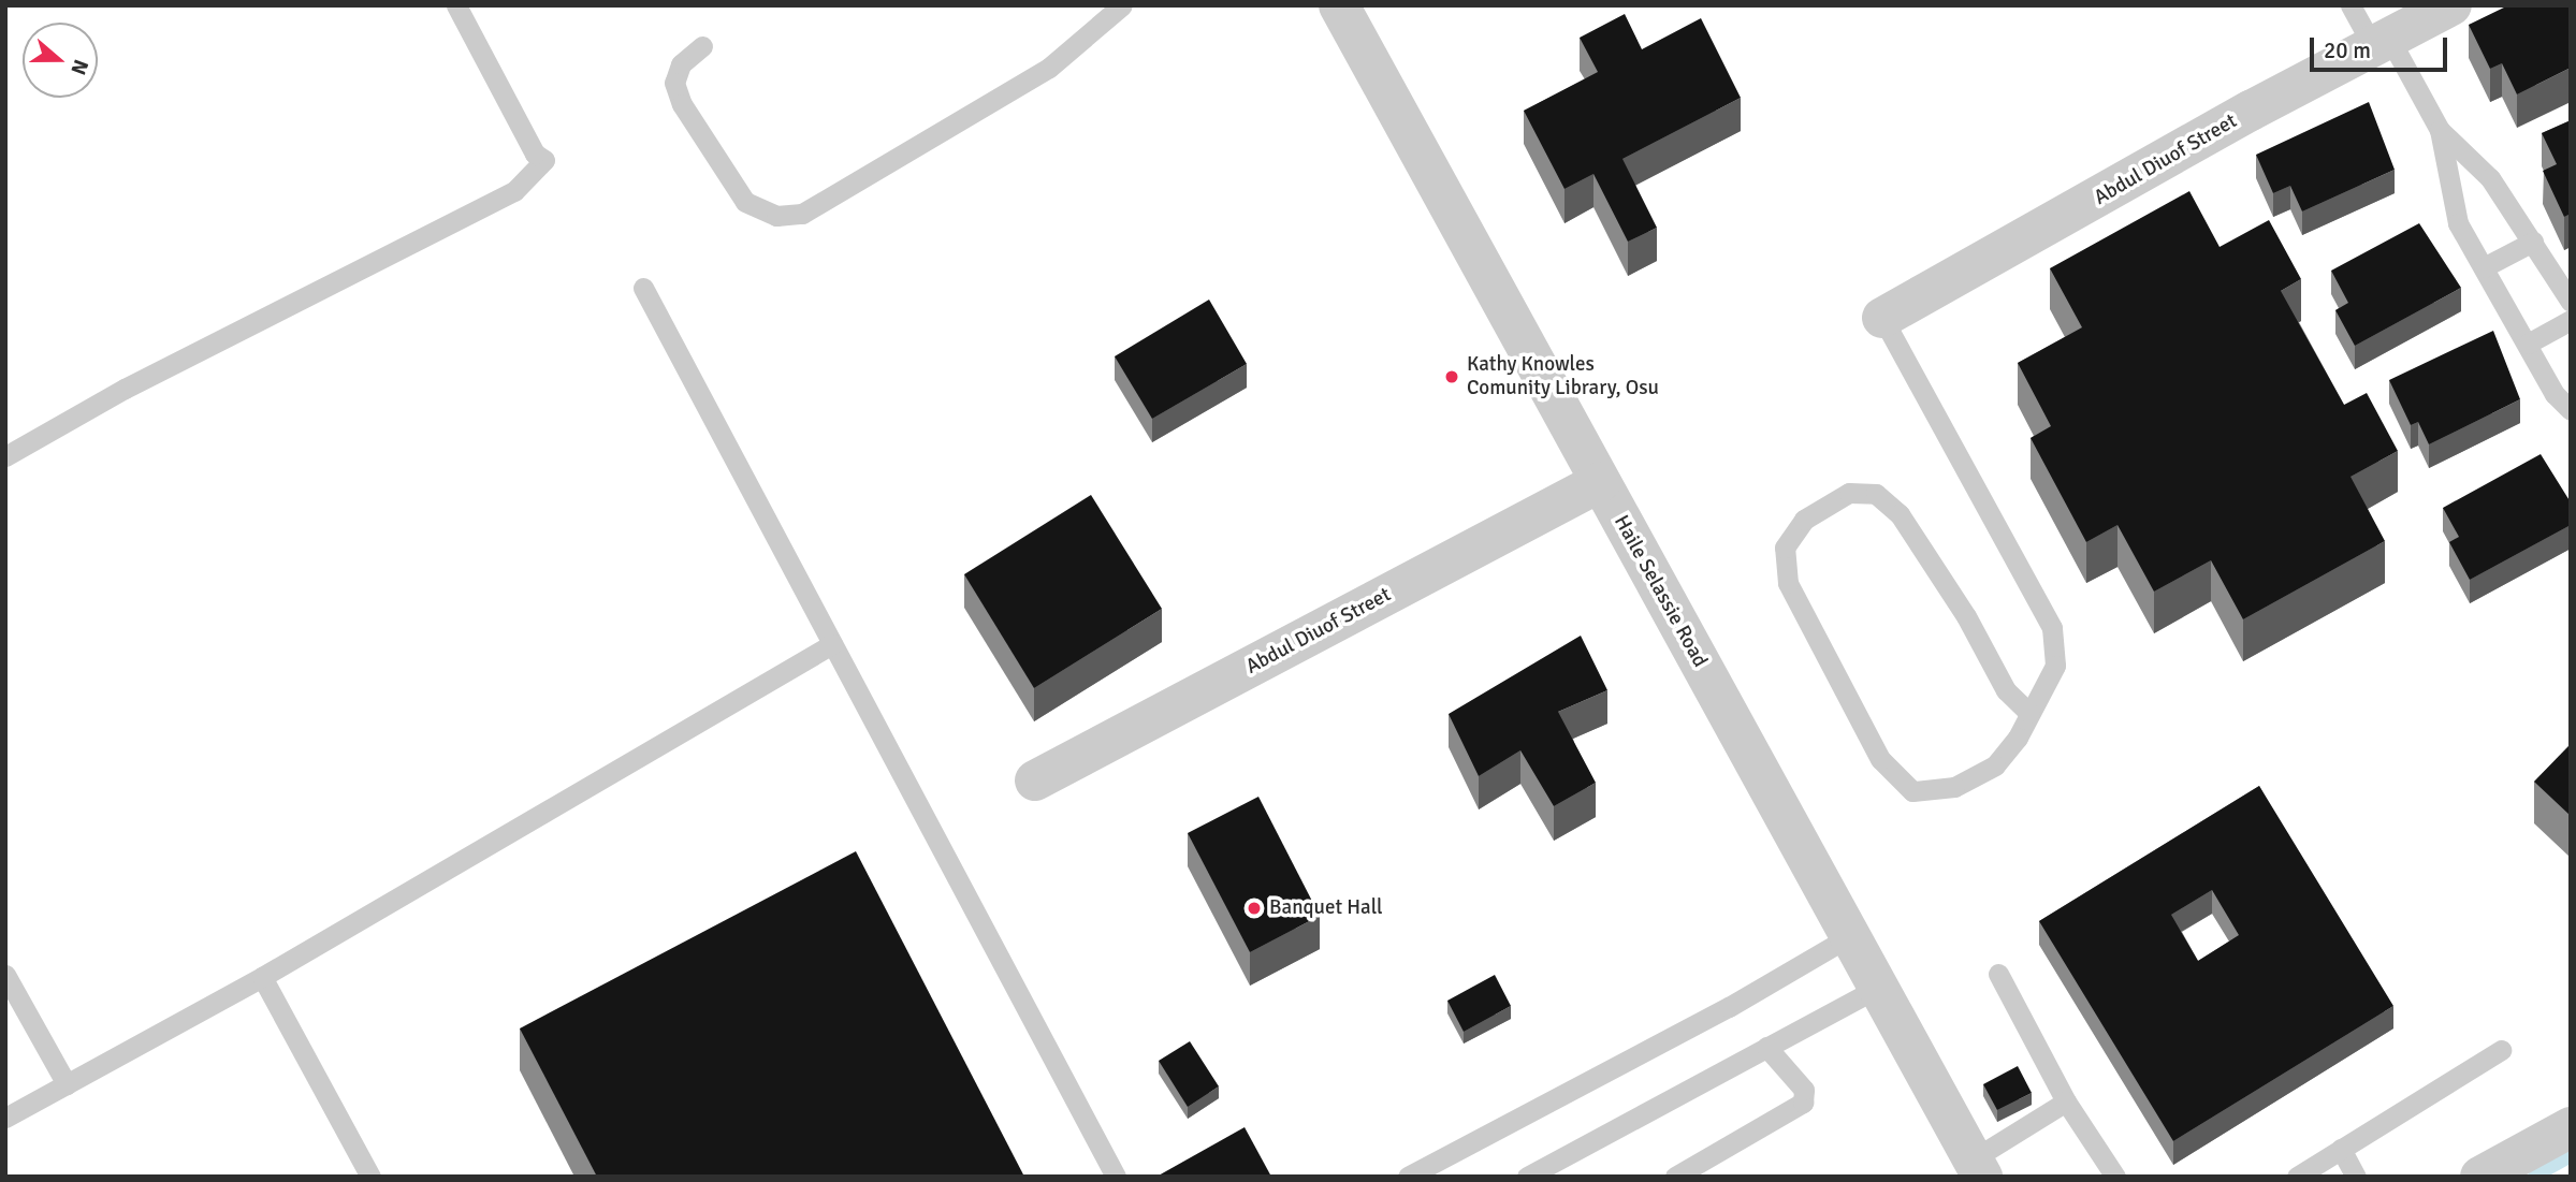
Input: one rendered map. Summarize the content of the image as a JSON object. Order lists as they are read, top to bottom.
{
  "streets": {
    "street": ["Abdul Diuof Street", "Haile Selassie Road"]
  },
  "crossings": [
    ["Abdul Diuof Street", "Haile Selassie Road"]
  ],
  "places": ["Kathy Knowles Comunity Library, Osu", "Banquet Hall"],
  "scale_bar": "20 m",
  "north": "right"
}
